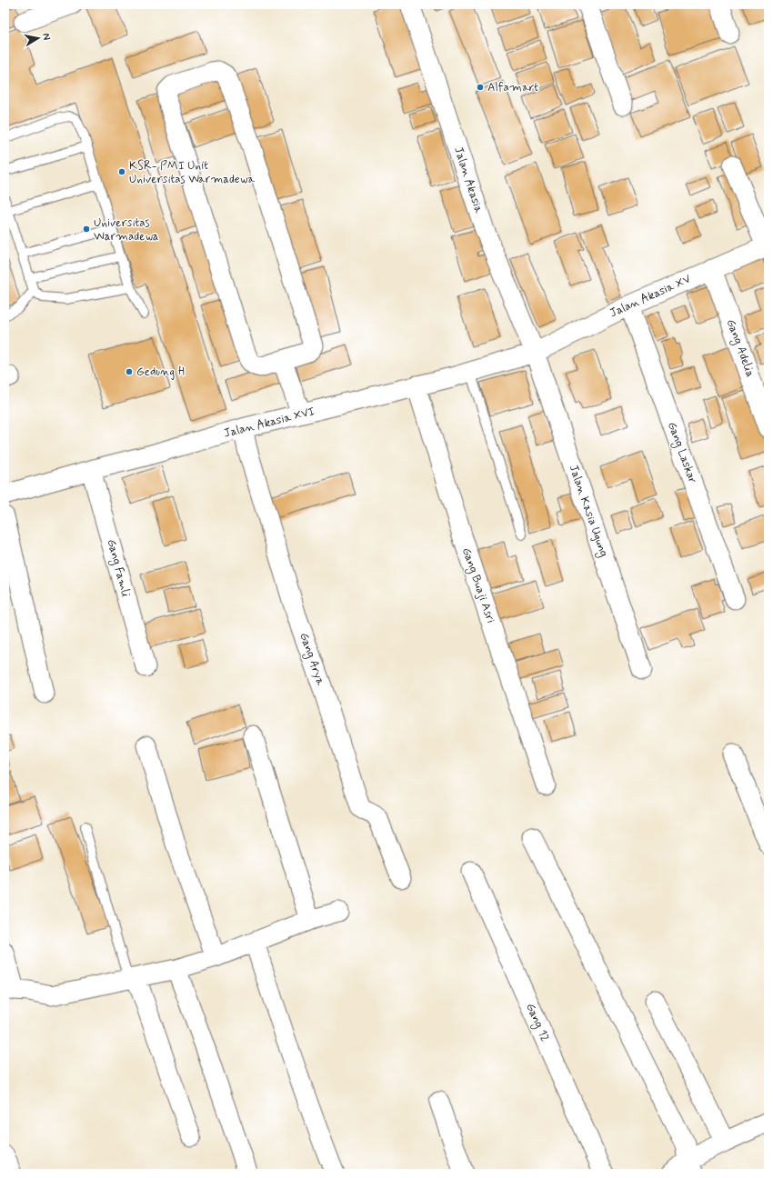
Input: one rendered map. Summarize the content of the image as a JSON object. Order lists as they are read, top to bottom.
{
  "streets": {
    "street": [
      "Jalan Akasia",
      "Jalan Akasia XV",
      "Gang Adelia",
      "Jalan Akasia XVI",
      "Gang Laskar",
      "Jalan Kasia Ugung",
      "Gang Famli",
      "Gang Buaji Asri",
      "Gang Arya",
      "Gang 12"
    ]
  },
  "crossings": [
    ["Jalan Akasia", "Jalan Akasia XV"],
    ["Jalan Akasia", "Jalan Akasia XVI"],
    ["Jalan Akasia", "Jalan Kasia Ugung"],
    ["Jalan Akasia XV", "Gang Adelia"],
    ["Jalan Akasia XV", "Jalan Akasia XVI"],
    ["Jalan Akasia XV", "Gang Laskar"],
    ["Jalan Akasia XV", "Jalan Kasia Ugung"],
    ["Jalan Akasia XVI", "Jalan Kasia Ugung"],
    ["Jalan Akasia XVI", "Gang Famli"],
    ["Jalan Akasia XVI", "Gang Buaji Asri"],
    ["Jalan Akasia XVI", "Gang Arya"]
  ],
  "places": [
    "Alfamart",
    "KSR- PMI Unit Universitas Warmadewa",
    "Universitas Warmadewa",
    "Gedung H"
  ],
  "north": "right"
}
